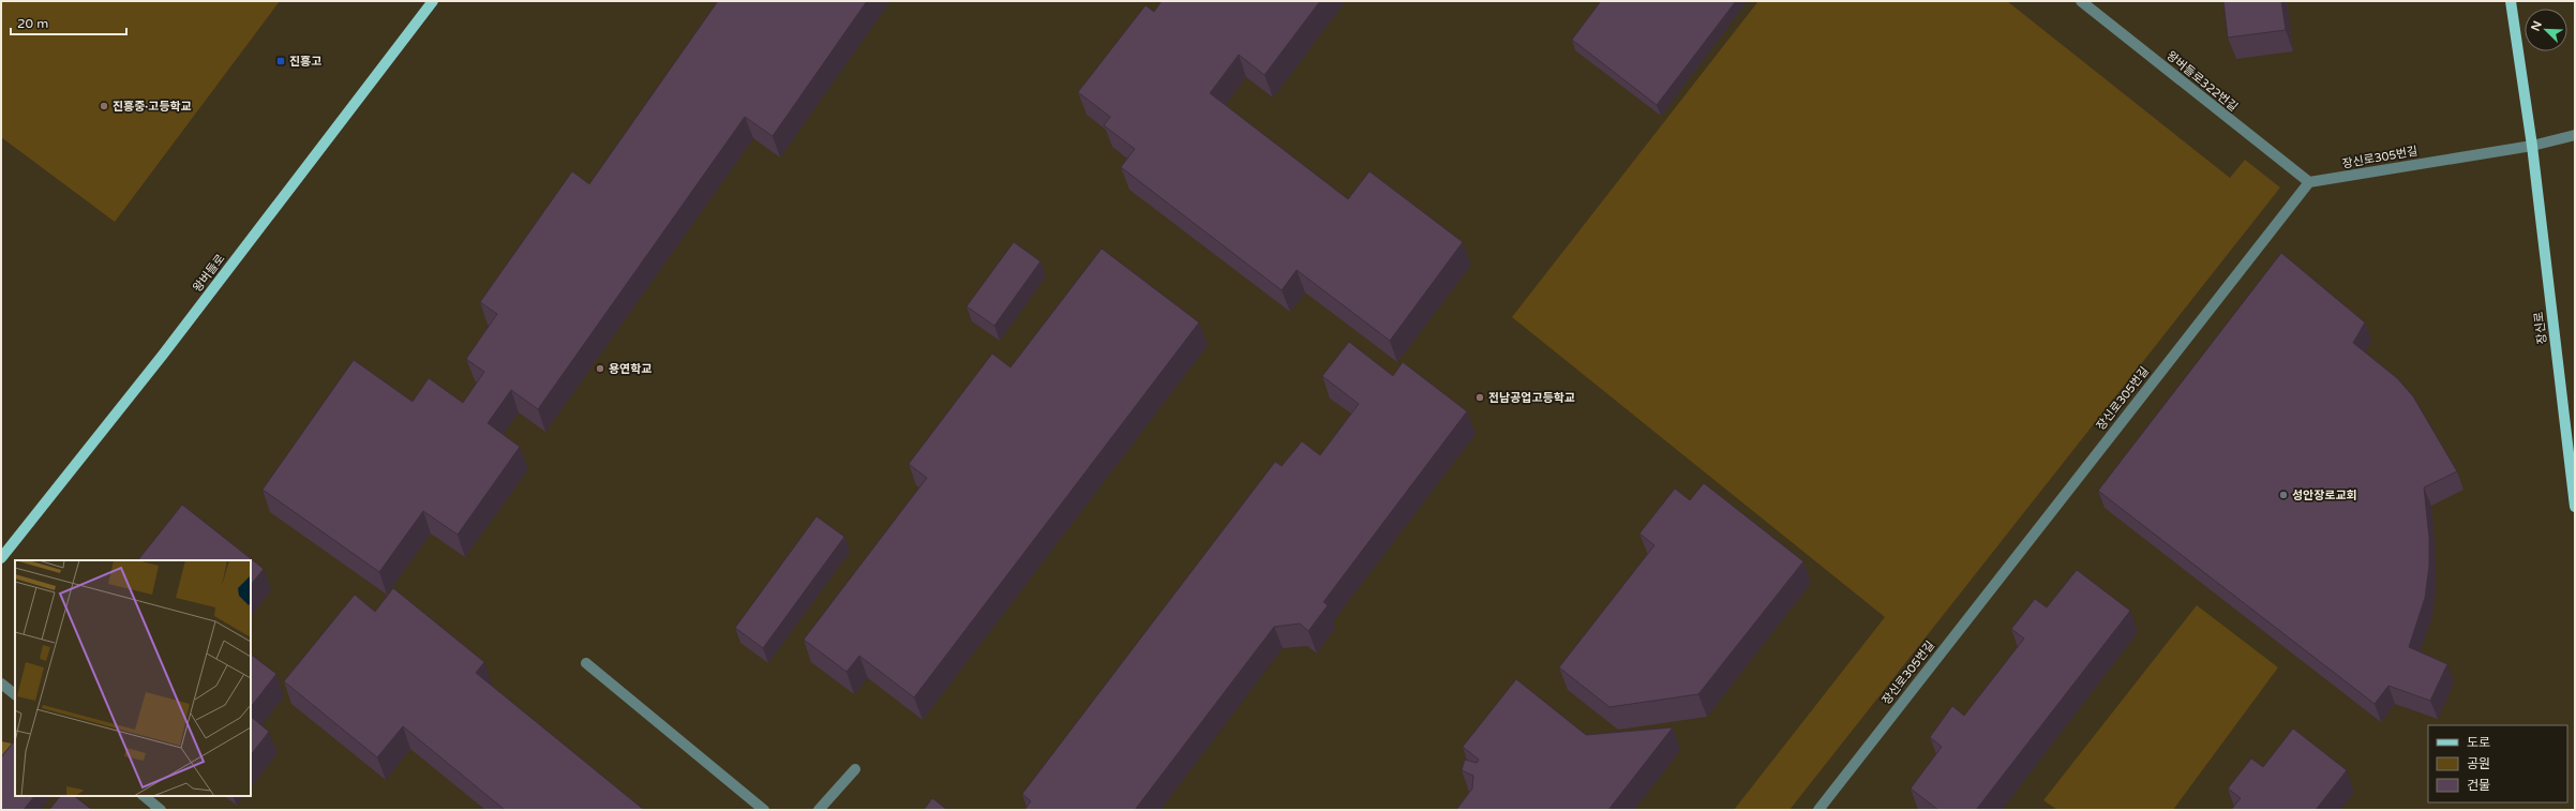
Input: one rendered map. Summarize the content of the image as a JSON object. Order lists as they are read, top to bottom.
{
  "streets": {
    "main road": ["왕버들로", "장신로"],
    "street": ["왕버들로322번길", "장신로305번길"]
  },
  "crossings": [
    ["왕버들로322번길", "장신로305번길"],
    ["장신로305번길", "장신로"]
  ],
  "places": {
    "transit": ["진흥고"],
    "other": [
      "진흥중·고등학교",
      "용연학교",
      "전남공업고등학교",
      "성안장로교회"
    ]
  },
  "legend": ["도로", "공원", "건물"],
  "scale_bar": "20 m",
  "north": "top left"
}
